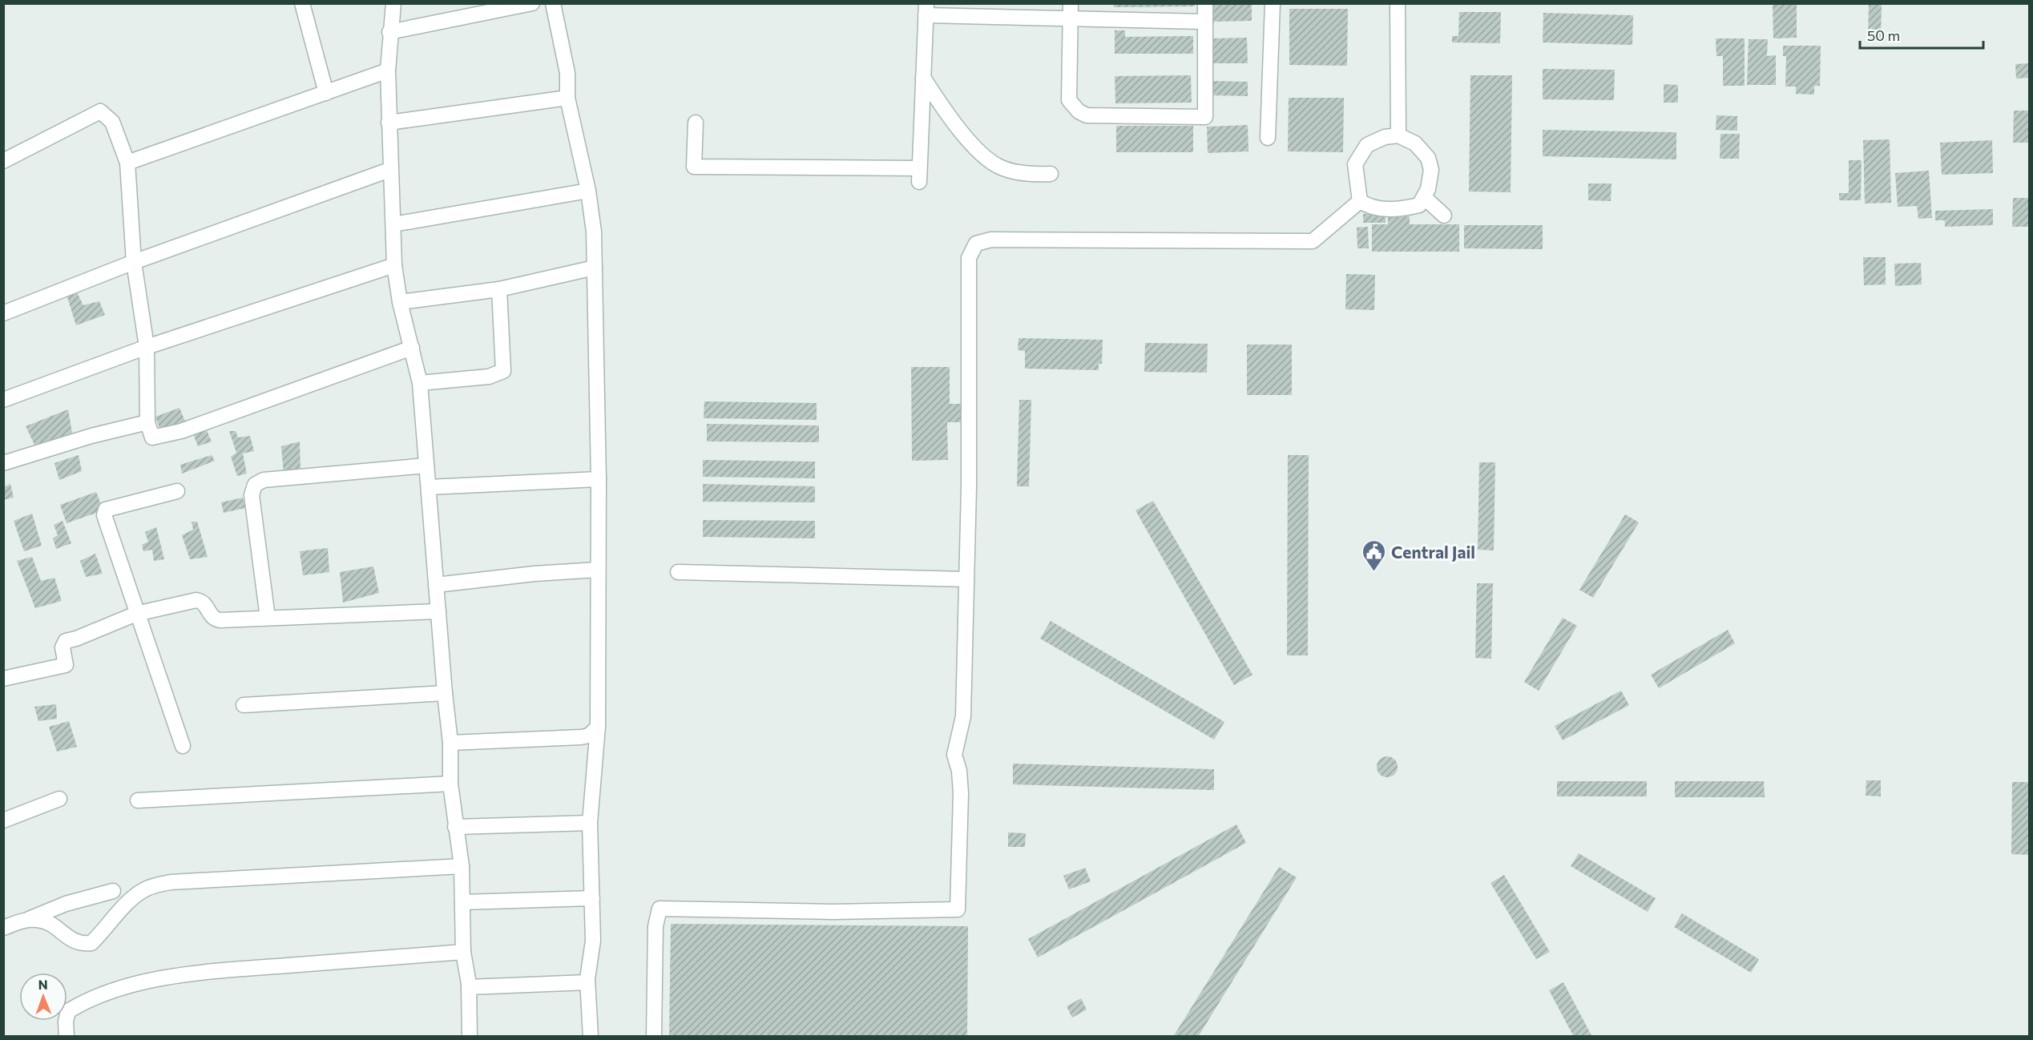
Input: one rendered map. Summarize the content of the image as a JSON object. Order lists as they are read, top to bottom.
{
  "places": {
    "public building": ["Central Jail"]
  },
  "scale_bar": "50 m",
  "north": "top"
}
